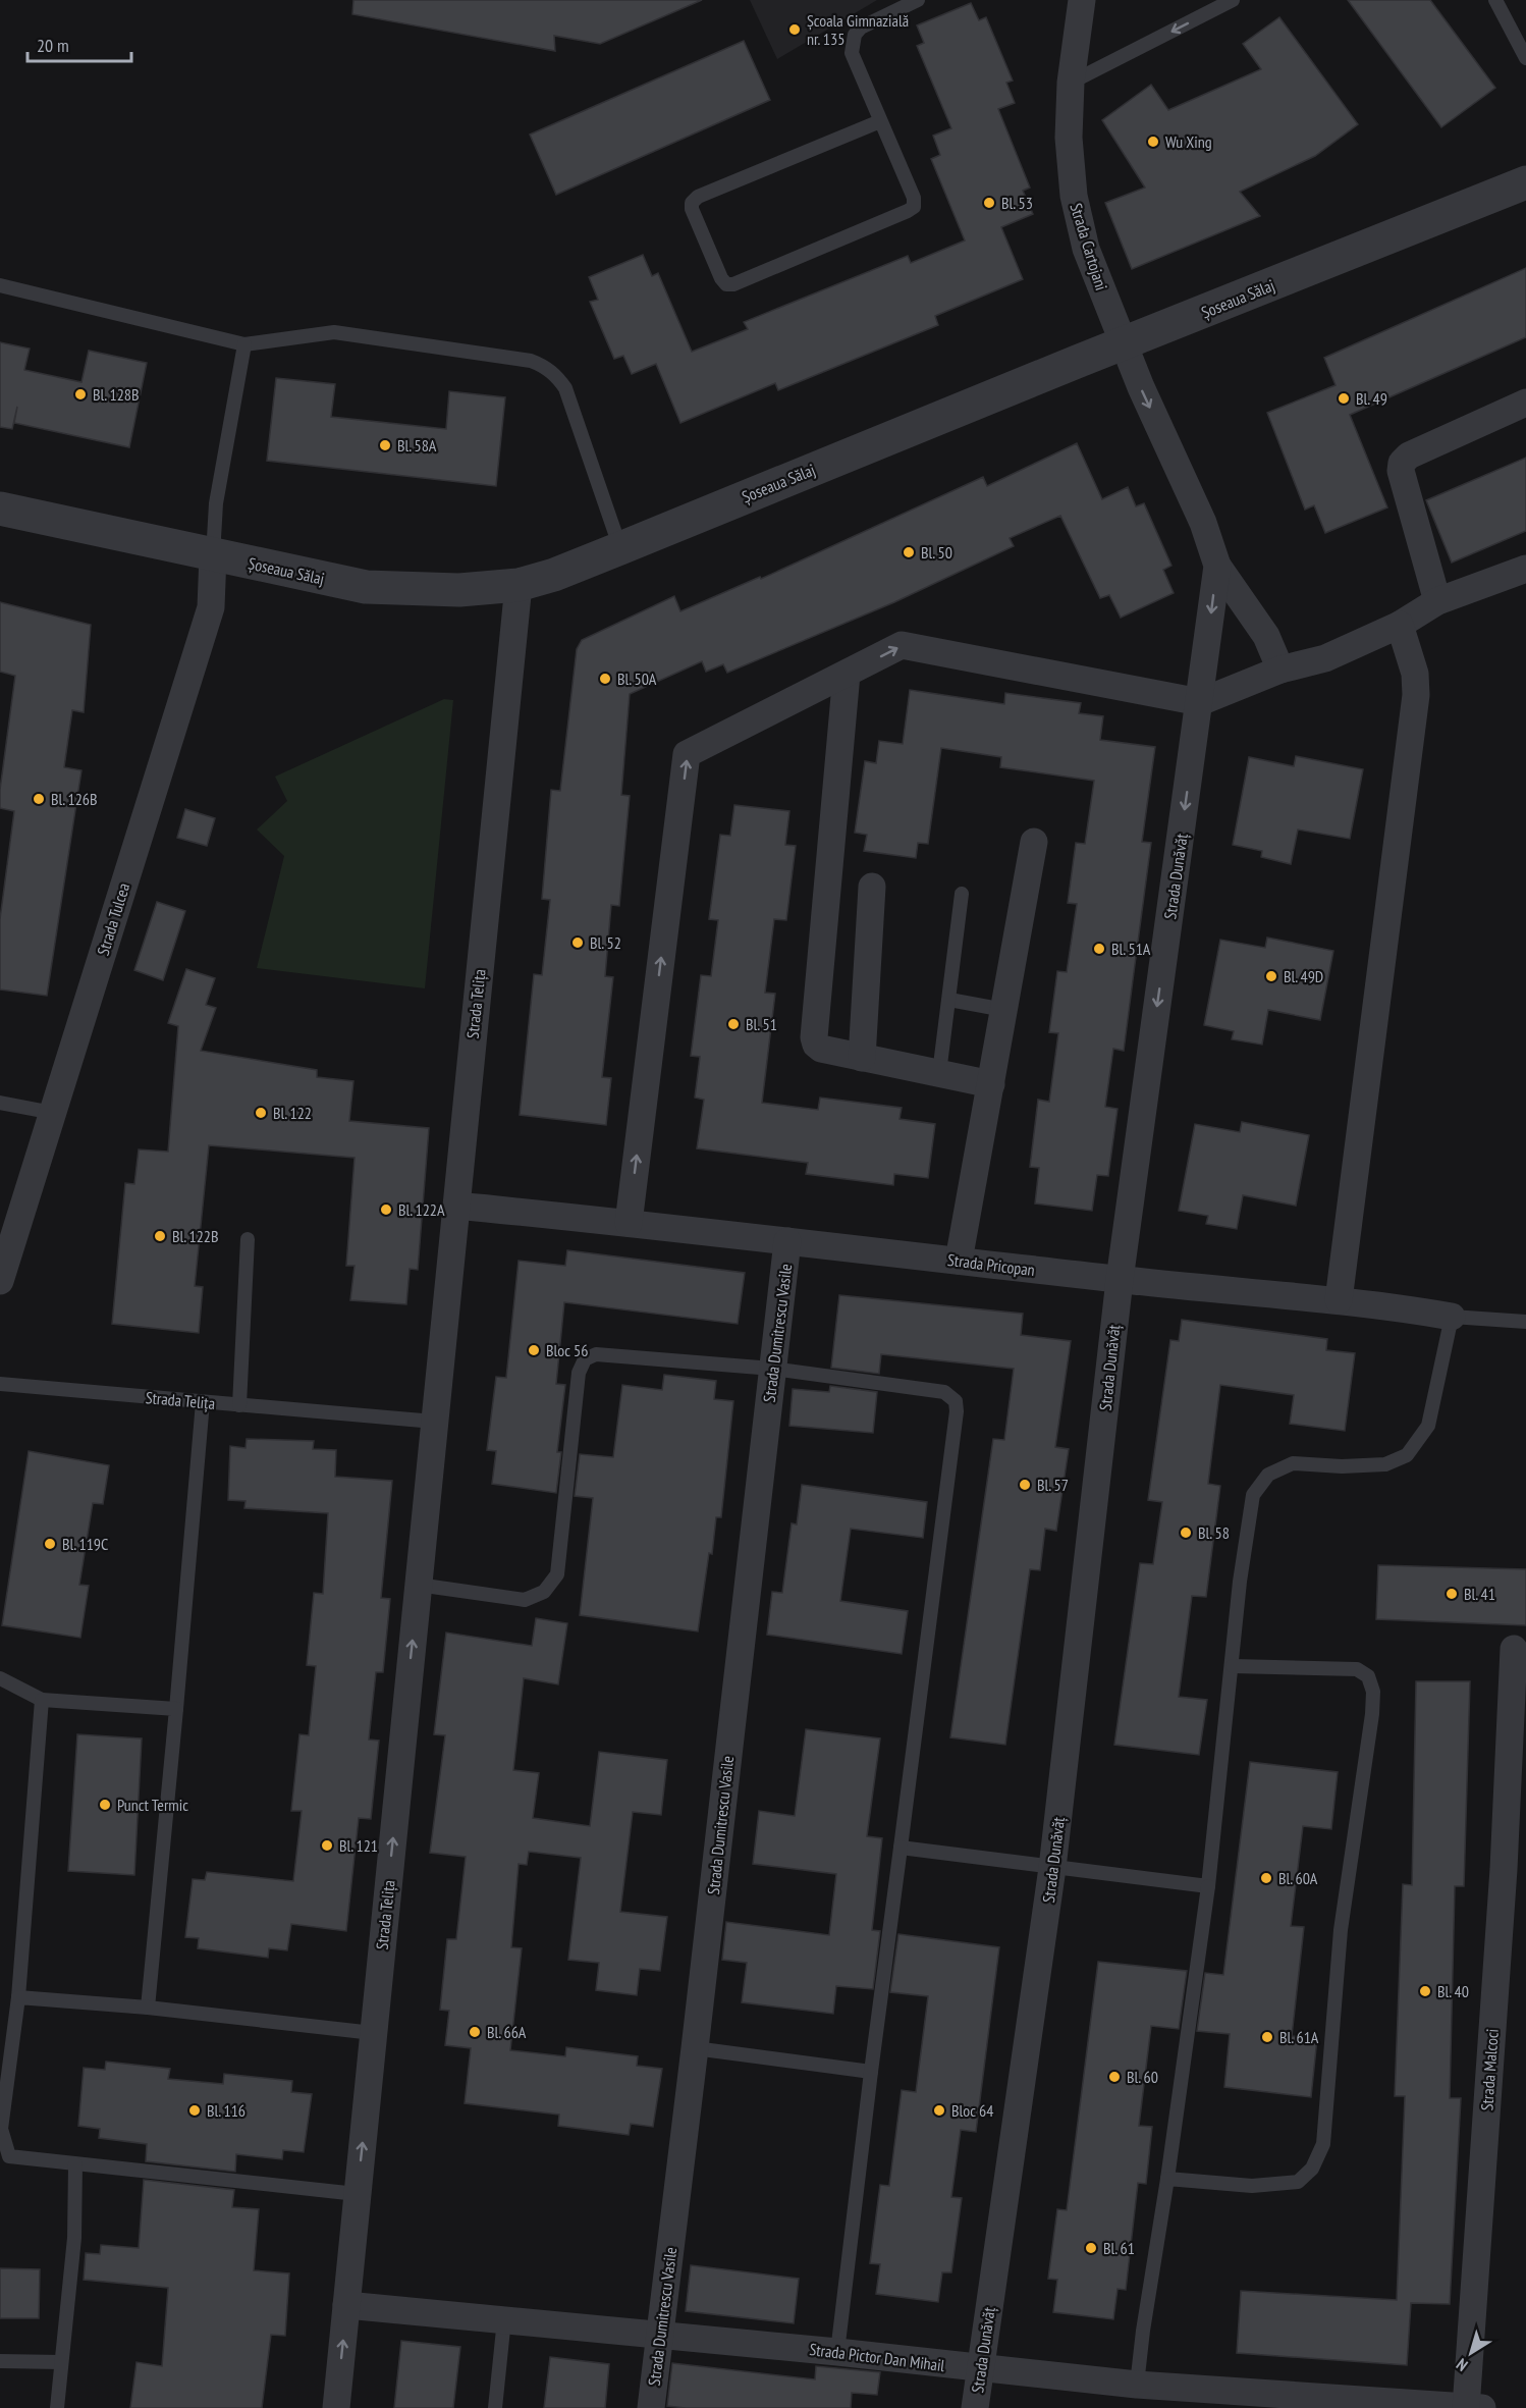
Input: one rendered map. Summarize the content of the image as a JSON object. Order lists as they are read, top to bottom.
{
  "streets": {
    "street": [
      "Strada Cartojani",
      "Șoseaua Sălaj",
      "Strada Dunăvăț",
      "Strada Tulcea",
      "Strada Telița",
      "Strada Pricopan",
      "Strada Dumitrescu Vasile",
      "Strada Malcoci",
      "Strada Pictor Dan Mihail"
    ]
  },
  "crossings": [
    ["Strada Cartojani", "Șoseaua Sălaj"],
    ["Strada Cartojani", "Strada Dunăvăț"],
    ["Șoseaua Sălaj", "Strada Dunăvăț"],
    ["Șoseaua Sălaj", "Strada Tulcea"],
    ["Șoseaua Sălaj", "Strada Telița"],
    ["Strada Dunăvăț", "Strada Pricopan"],
    ["Strada Dunăvăț", "Strada Pictor Dan Mihail"],
    ["Strada Telița", "Strada Pricopan"],
    ["Strada Telița", "Strada Pictor Dan Mihail"],
    ["Strada Pricopan", "Strada Dumitrescu Vasile"],
    ["Strada Dumitrescu Vasile", "Strada Pictor Dan Mihail"],
    ["Strada Malcoci", "Strada Pictor Dan Mihail"]
  ],
  "places": [
    "Școala Gimnazială nr. 135",
    "Wu Xing",
    "Bl. 53",
    "Bl. 128B",
    "Bl. 49",
    "Bl. 58A",
    "Bl. 50",
    "Bl. 50A",
    "Bl. 126B",
    "Bl. 52",
    "Bl. 51A",
    "Bl. 49D",
    "Bl. 51",
    "Bl. 122",
    "Bl. 122A",
    "Bl. 122B",
    "Bloc 56",
    "Bl. 57",
    "Bl. 58",
    "Bl. 119C",
    "Bl. 41",
    "Punct Termic",
    "Bl. 121",
    "Bl. 60A",
    "Bl. 40",
    "Bl. 66A",
    "Bl. 61A",
    "Bl. 60",
    "Bl. 116",
    "Bloc 64",
    "Bl. 61"
  ],
  "scale_bar": "20 m",
  "north": "bottom left"
}
